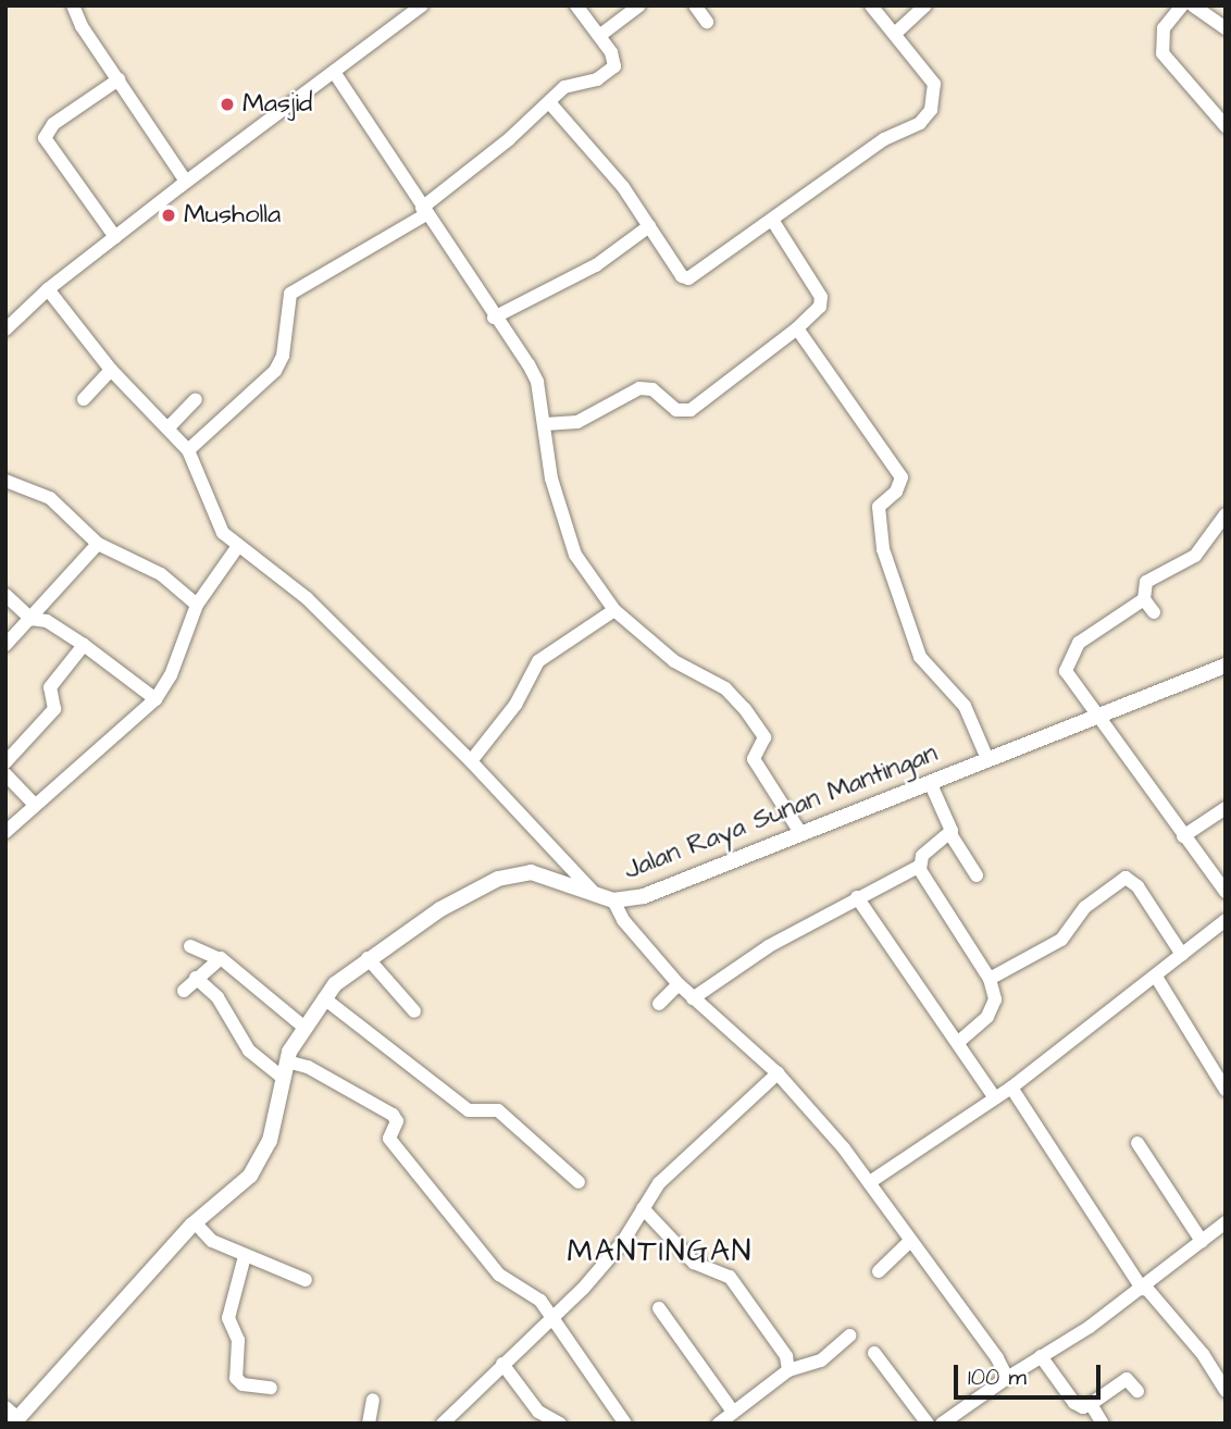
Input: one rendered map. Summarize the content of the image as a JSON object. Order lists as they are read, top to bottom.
{
  "streets": {
    "main road": ["Jalan Raya Sunan Mantingan"]
  },
  "districts": ["MANTINGAN"],
  "places": ["Masjid", "Musholla"],
  "scale_bar": "100 m"
}
